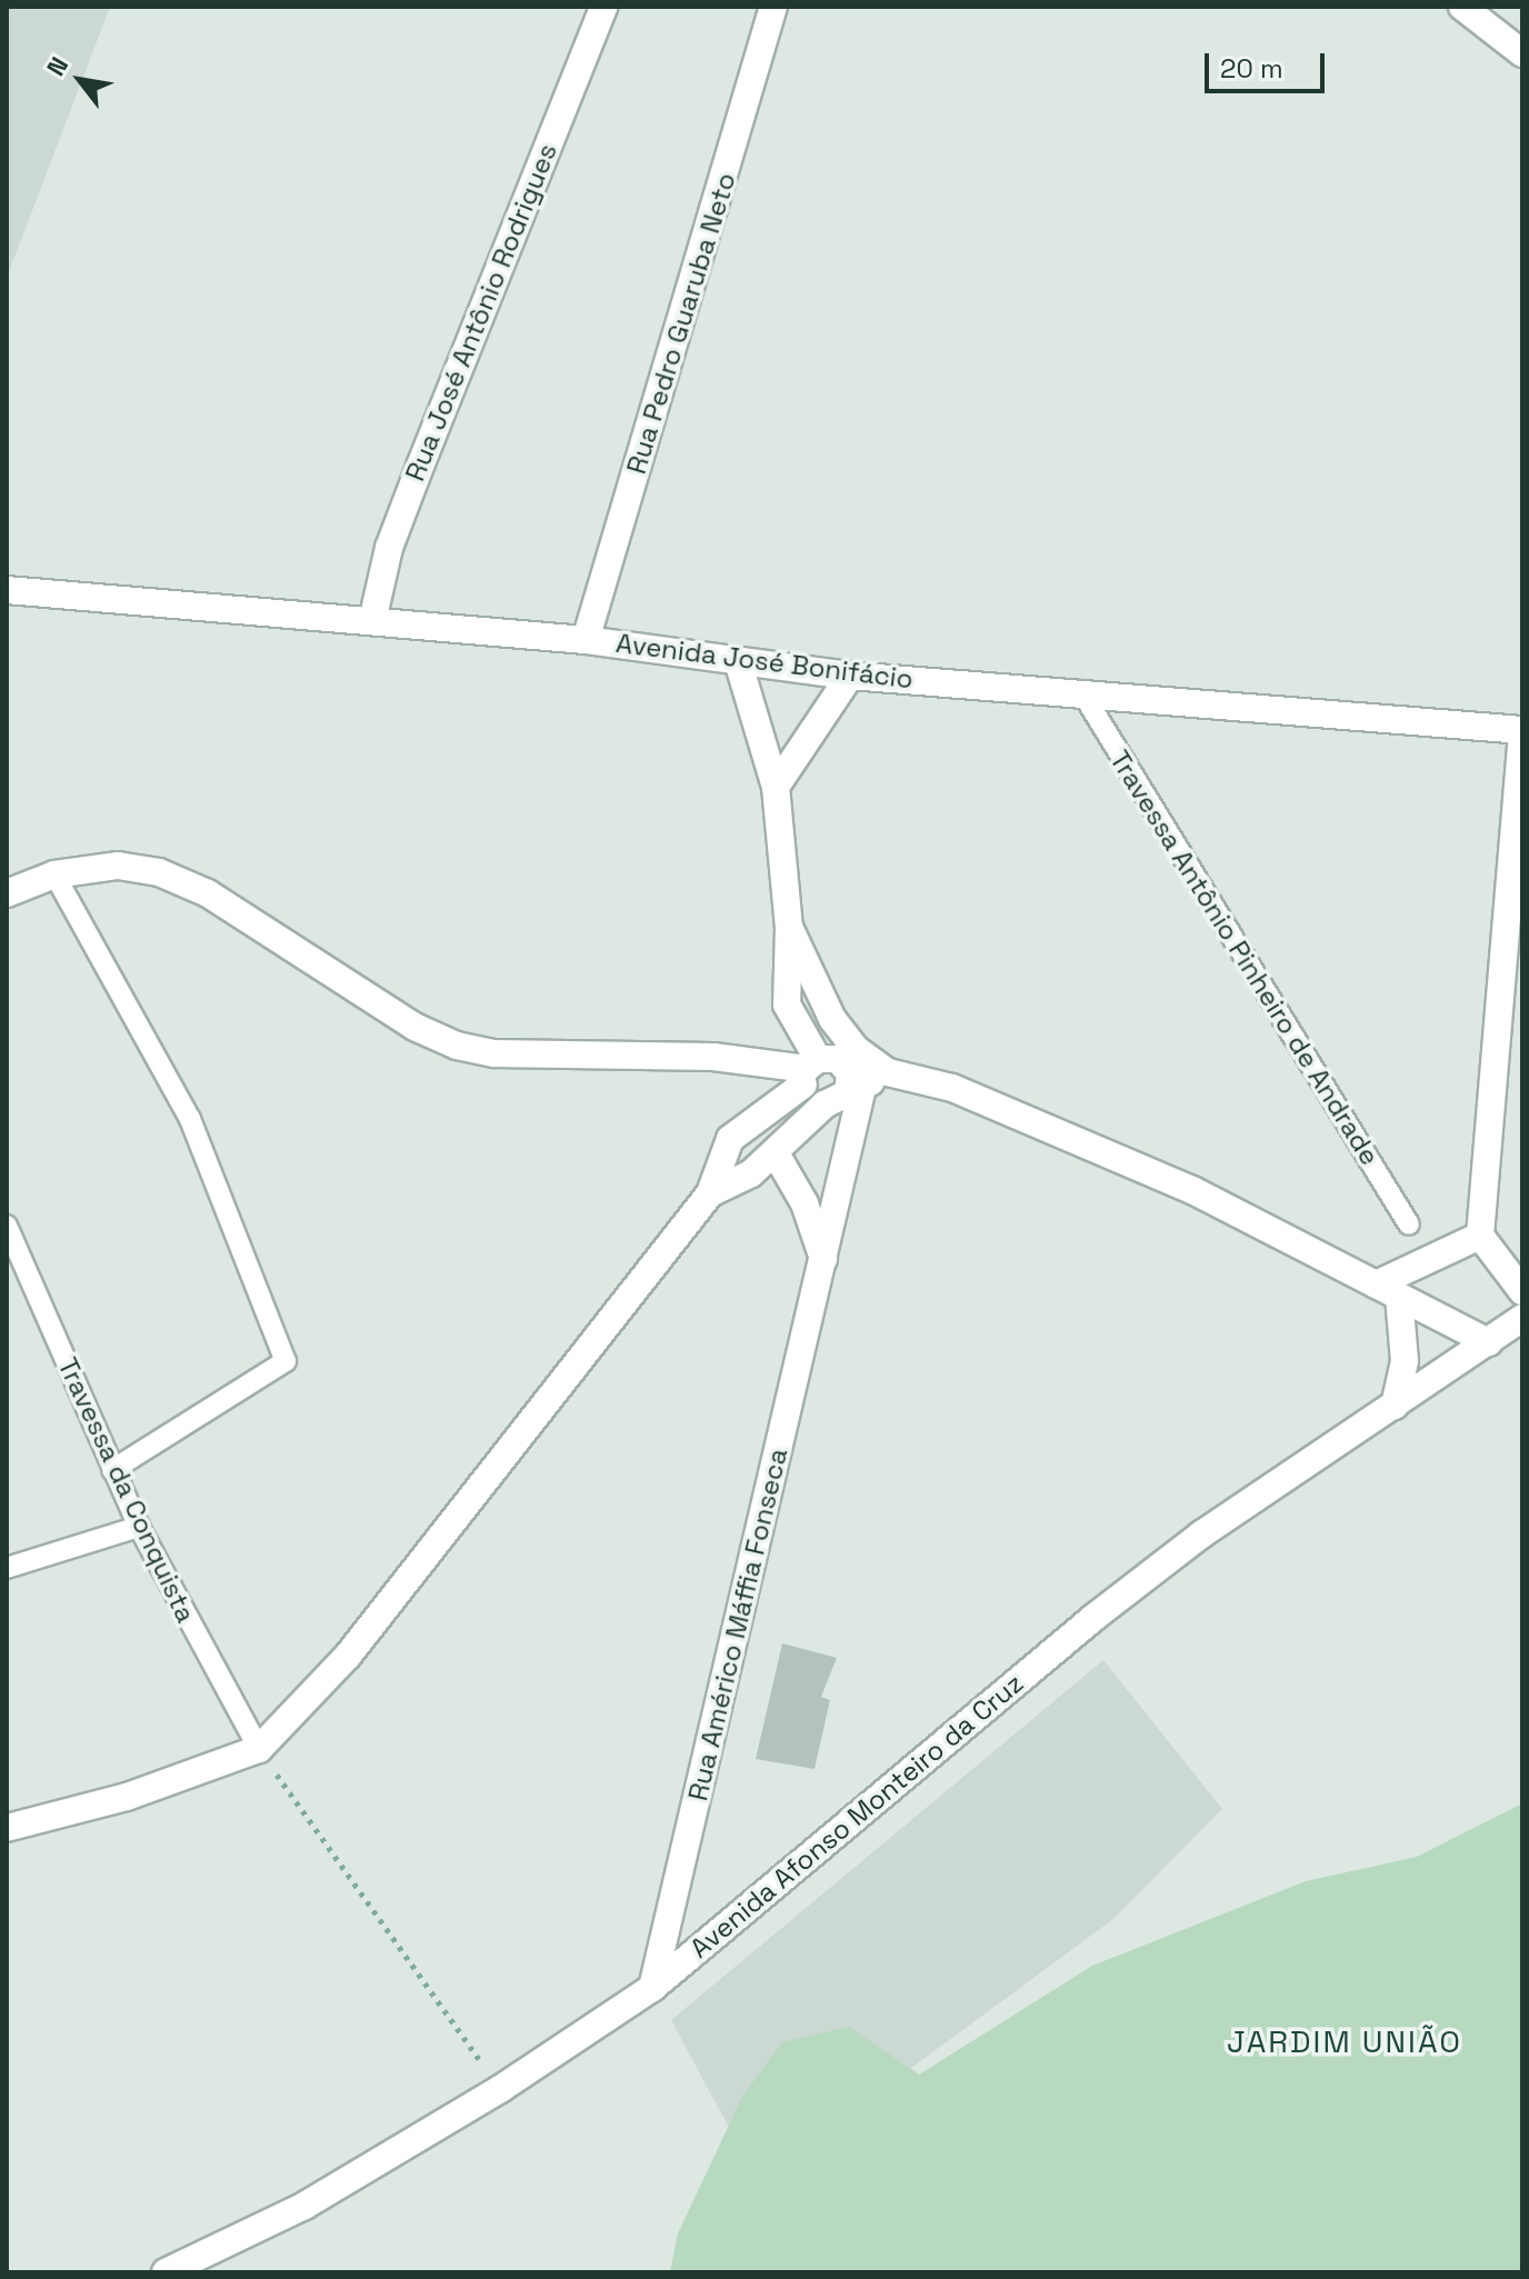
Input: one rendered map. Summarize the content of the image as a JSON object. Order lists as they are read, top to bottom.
{
  "streets": {
    "street": [
      "Rua José Antônio Rodrigues",
      "Rua Pedro Guaruba Neto",
      "Avenida José Bonifácio",
      "Rua Américo Máffia Fonseca",
      "Avenida Afonso Monteiro da Cruz"
    ],
    "lane": ["Travessa Antônio Pinheiro de Andrade", "Travessa da Conquista"]
  },
  "crossings": [
    ["Rua José Antônio Rodrigues", "Avenida José Bonifácio"],
    ["Rua Pedro Guaruba Neto", "Avenida José Bonifácio"],
    ["Avenida José Bonifácio", "Travessa Antônio Pinheiro de Andrade"],
    ["Rua Américo Máffia Fonseca", "Avenida Afonso Monteiro da Cruz"]
  ],
  "districts": ["JARDIM UNIÃO"],
  "scale_bar": "20 m",
  "north": "top left"
}
